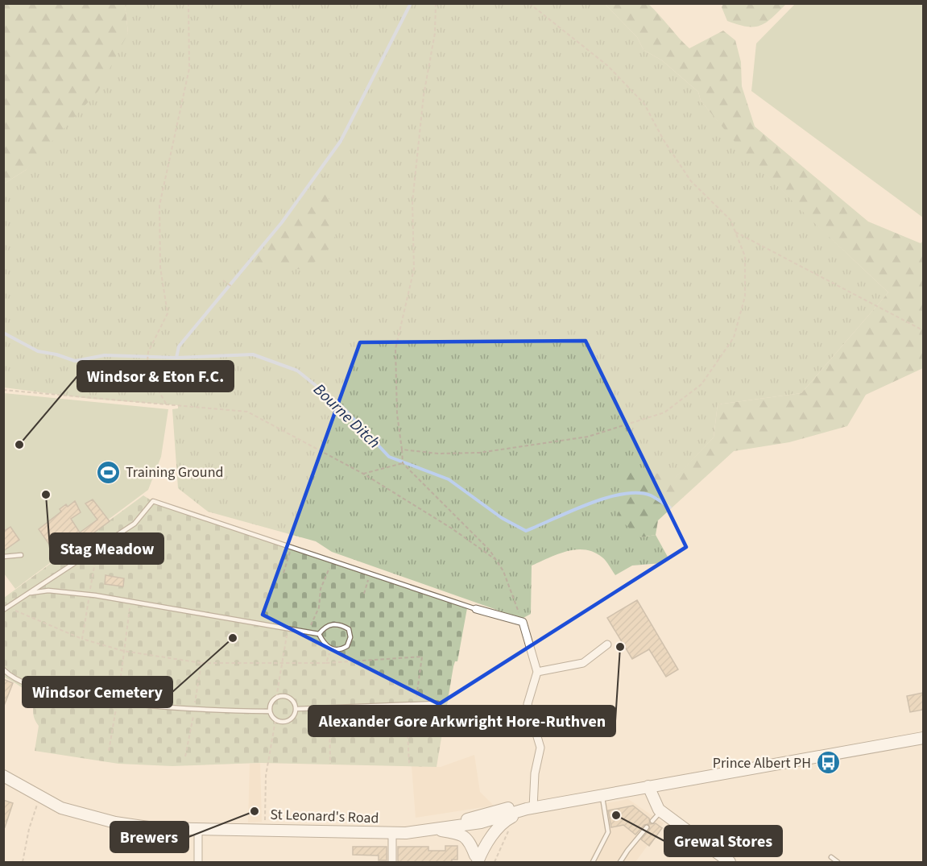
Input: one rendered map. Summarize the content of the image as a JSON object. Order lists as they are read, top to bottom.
{
  "streets": {
    "main road": ["St Leonard's Road"]
  },
  "water": ["Bourne Ditch"],
  "places": {
    "other": [
      "Windsor & Eton F.C.",
      "Stag Meadow",
      "Windsor Cemetery",
      "Alexander Gore Arkwright Hore-Ruthven",
      "Brewers",
      "Grewal Stores"
    ],
    "sports": ["Training Ground"],
    "bus stop": ["Prince Albert PH"]
  }
}
